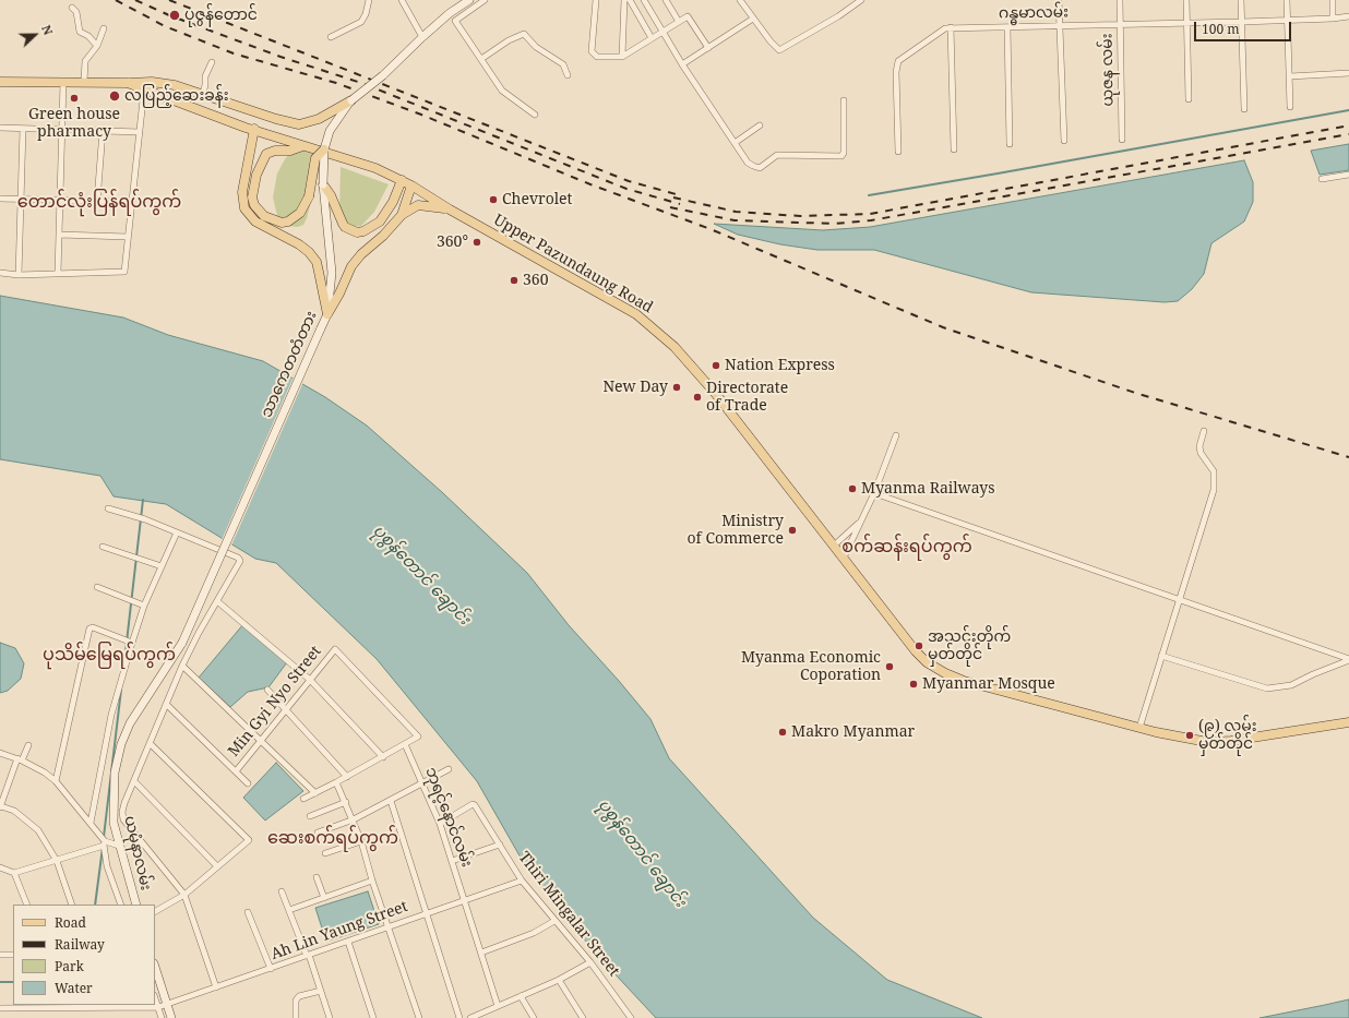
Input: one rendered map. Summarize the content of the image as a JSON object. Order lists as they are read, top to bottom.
{
  "streets": {
    "main road": ["Upper Pazundaung Road", "သာကေတတံတား", "ယမုံနာလမ်း"],
    "street": [
      "ဂန္ဓမာလမ်း",
      "ယုဇန လမ်း",
      "Min Gyi Nyo Street",
      "ဘုရင့်နောင်လမ်း",
      "Thiri Mingalar Street",
      "Ah Lin Yaung Street"
    ]
  },
  "crossings": [
    ["ဂန္ဓမာလမ်း", "ယုဇန လမ်း"],
    ["သာကေတတံတား", "ယမုံနာလမ်း"],
    ["Min Gyi Nyo Street", "ဘုရင့်နောင်လမ်း"],
    ["ဘုရင့်နောင်လမ်း", "Thiri Mingalar Street"],
    ["ဘုရင့်နောင်လမ်း", "Ah Lin Yaung Street"],
    ["Thiri Mingalar Street", "Ah Lin Yaung Street"]
  ],
  "districts": [
    "တောင်လုံးပြန်ရပ်ကွက်",
    "စက်ဆန်းရပ်ကွက်",
    "ပုသိမ်မြေရပ်ကွက်",
    "ဆေးစက်ရပ်ကွက်"
  ],
  "water": ["ပုစွန်တောင် ချောင်း"],
  "places": [
    "ပုဇွန်တောင်",
    "လပြည့်ဆေးခန်း",
    "Green house pharmacy",
    "Chevrolet",
    "360°",
    "360",
    "Nation Express",
    "New Day",
    "Directorate of Trade",
    "Myanma Railways",
    "Ministry of Commerce",
    "အသင်းတိုက် မှတ်တိုင်",
    "Myanma Economic Coporation",
    "Myanmar Mosque",
    "Makro Myanmar",
    "(၉) လမ်း မှတ်တိုင်"
  ],
  "legend": [
    "Road",
    "Railway",
    "Park",
    "Water"
  ],
  "scale_bar": "100 m",
  "north": "right"
}
